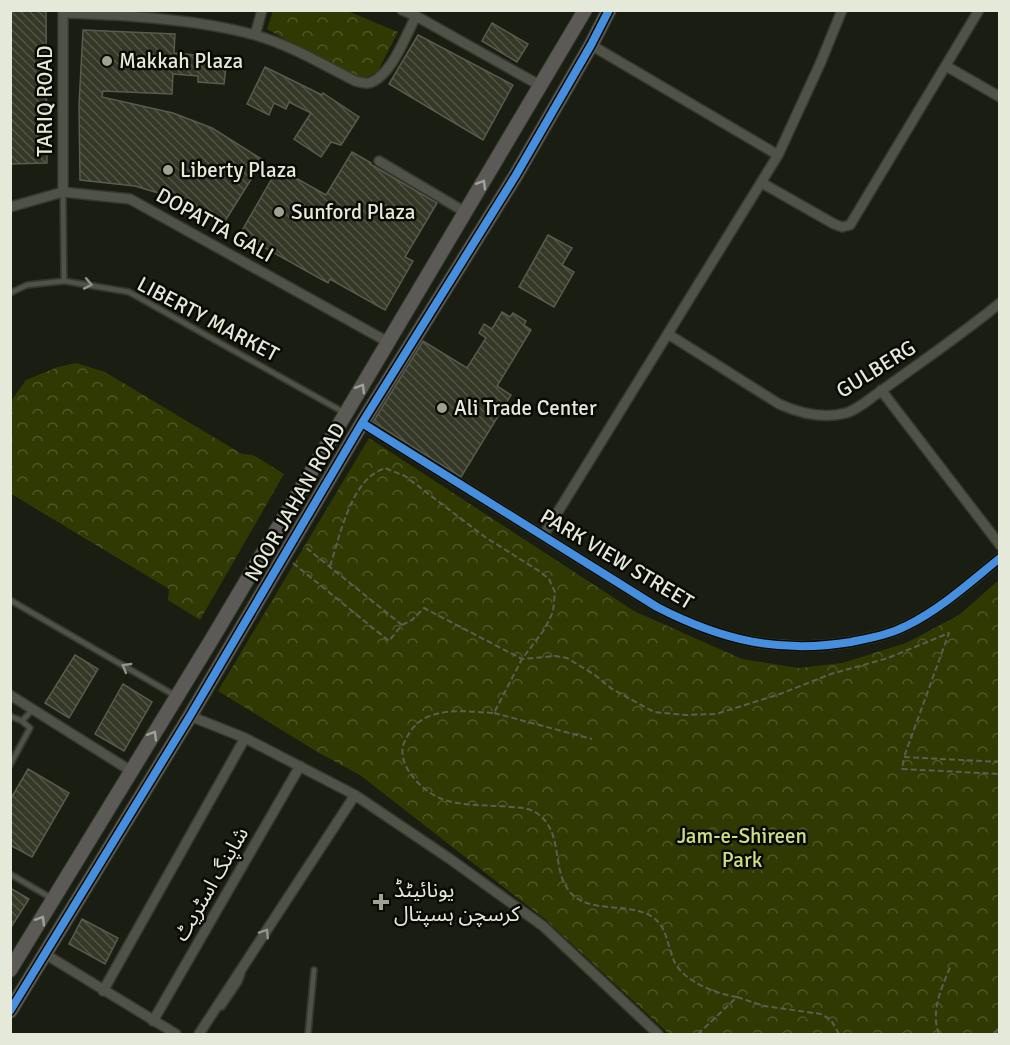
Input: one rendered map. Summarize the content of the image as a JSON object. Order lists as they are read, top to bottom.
{
  "streets": {
    "street": [
      "TARIQ ROAD",
      "DOPATTA GALI",
      "GULBERG",
      "NOOR JAHAN ROAD",
      "PARK VIEW STREET",
      "شاپنگ اسٹریٹ"
    ],
    "lane": ["LIBERTY MARKET"]
  },
  "crossings": [
    ["TARIQ ROAD", "DOPATTA GALI"],
    ["DOPATTA GALI", "NOOR JAHAN ROAD"],
    ["LIBERTY MARKET", "NOOR JAHAN ROAD"],
    ["NOOR JAHAN ROAD", "PARK VIEW STREET"]
  ],
  "one_way": ["LIBERTY MARKET"],
  "parks": ["Jam-e-Shireen Park"],
  "places": {
    "other": [
      "Makkah Plaza",
      "Liberty Plaza",
      "Sunford Plaza",
      "Ali Trade Center"
    ],
    "health": ["یونائیٹڈ کرسچن ہسپتال"]
  }
}
